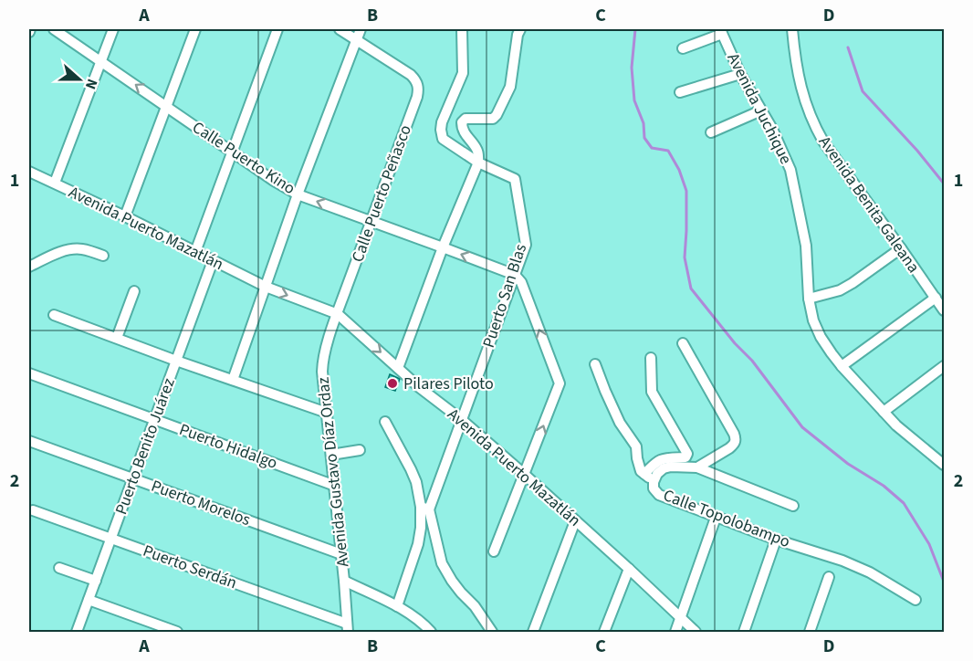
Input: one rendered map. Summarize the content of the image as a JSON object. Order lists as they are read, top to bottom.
{
  "streets": {
    "street": [
      "Avenida Juchique",
      "Calle Puerto Kino",
      "Calle Puerto Peñasco",
      "Avenida Benita Galeana",
      "Avenida Puerto Mazatlán",
      "Puerto San Blas",
      "Puerto Benito Juárez",
      "Puerto Hidalgo",
      "Avenida Gustavo Díaz Ordaz",
      "Puerto Morelos",
      "Calle Topolobampo",
      "Puerto Serdán"
    ]
  },
  "crossings": [
    ["Calle Puerto Kino", "Calle Puerto Peñasco"],
    ["Calle Puerto Kino", "Puerto San Blas"],
    ["Calle Puerto Peñasco", "Avenida Puerto Mazatlán"],
    ["Calle Puerto Peñasco", "Avenida Gustavo Díaz Ordaz"],
    ["Avenida Puerto Mazatlán", "Puerto San Blas"],
    ["Avenida Puerto Mazatlán", "Puerto Benito Juárez"],
    ["Avenida Puerto Mazatlán", "Avenida Gustavo Díaz Ordaz"],
    ["Puerto Benito Juárez", "Puerto Hidalgo"],
    ["Puerto Benito Juárez", "Puerto Morelos"],
    ["Puerto Benito Juárez", "Puerto Serdán"],
    ["Puerto Hidalgo", "Avenida Gustavo Díaz Ordaz"],
    ["Avenida Gustavo Díaz Ordaz", "Puerto Morelos"],
    ["Avenida Gustavo Díaz Ordaz", "Puerto Serdán"]
  ],
  "one_way": ["Calle Puerto Kino"],
  "places": ["Pilares Piloto"],
  "north": "right",
  "grid": {
    "columns": [
      "A",
      "B",
      "C",
      "D"
    ],
    "rows": ["1", "2"]
  }
}
